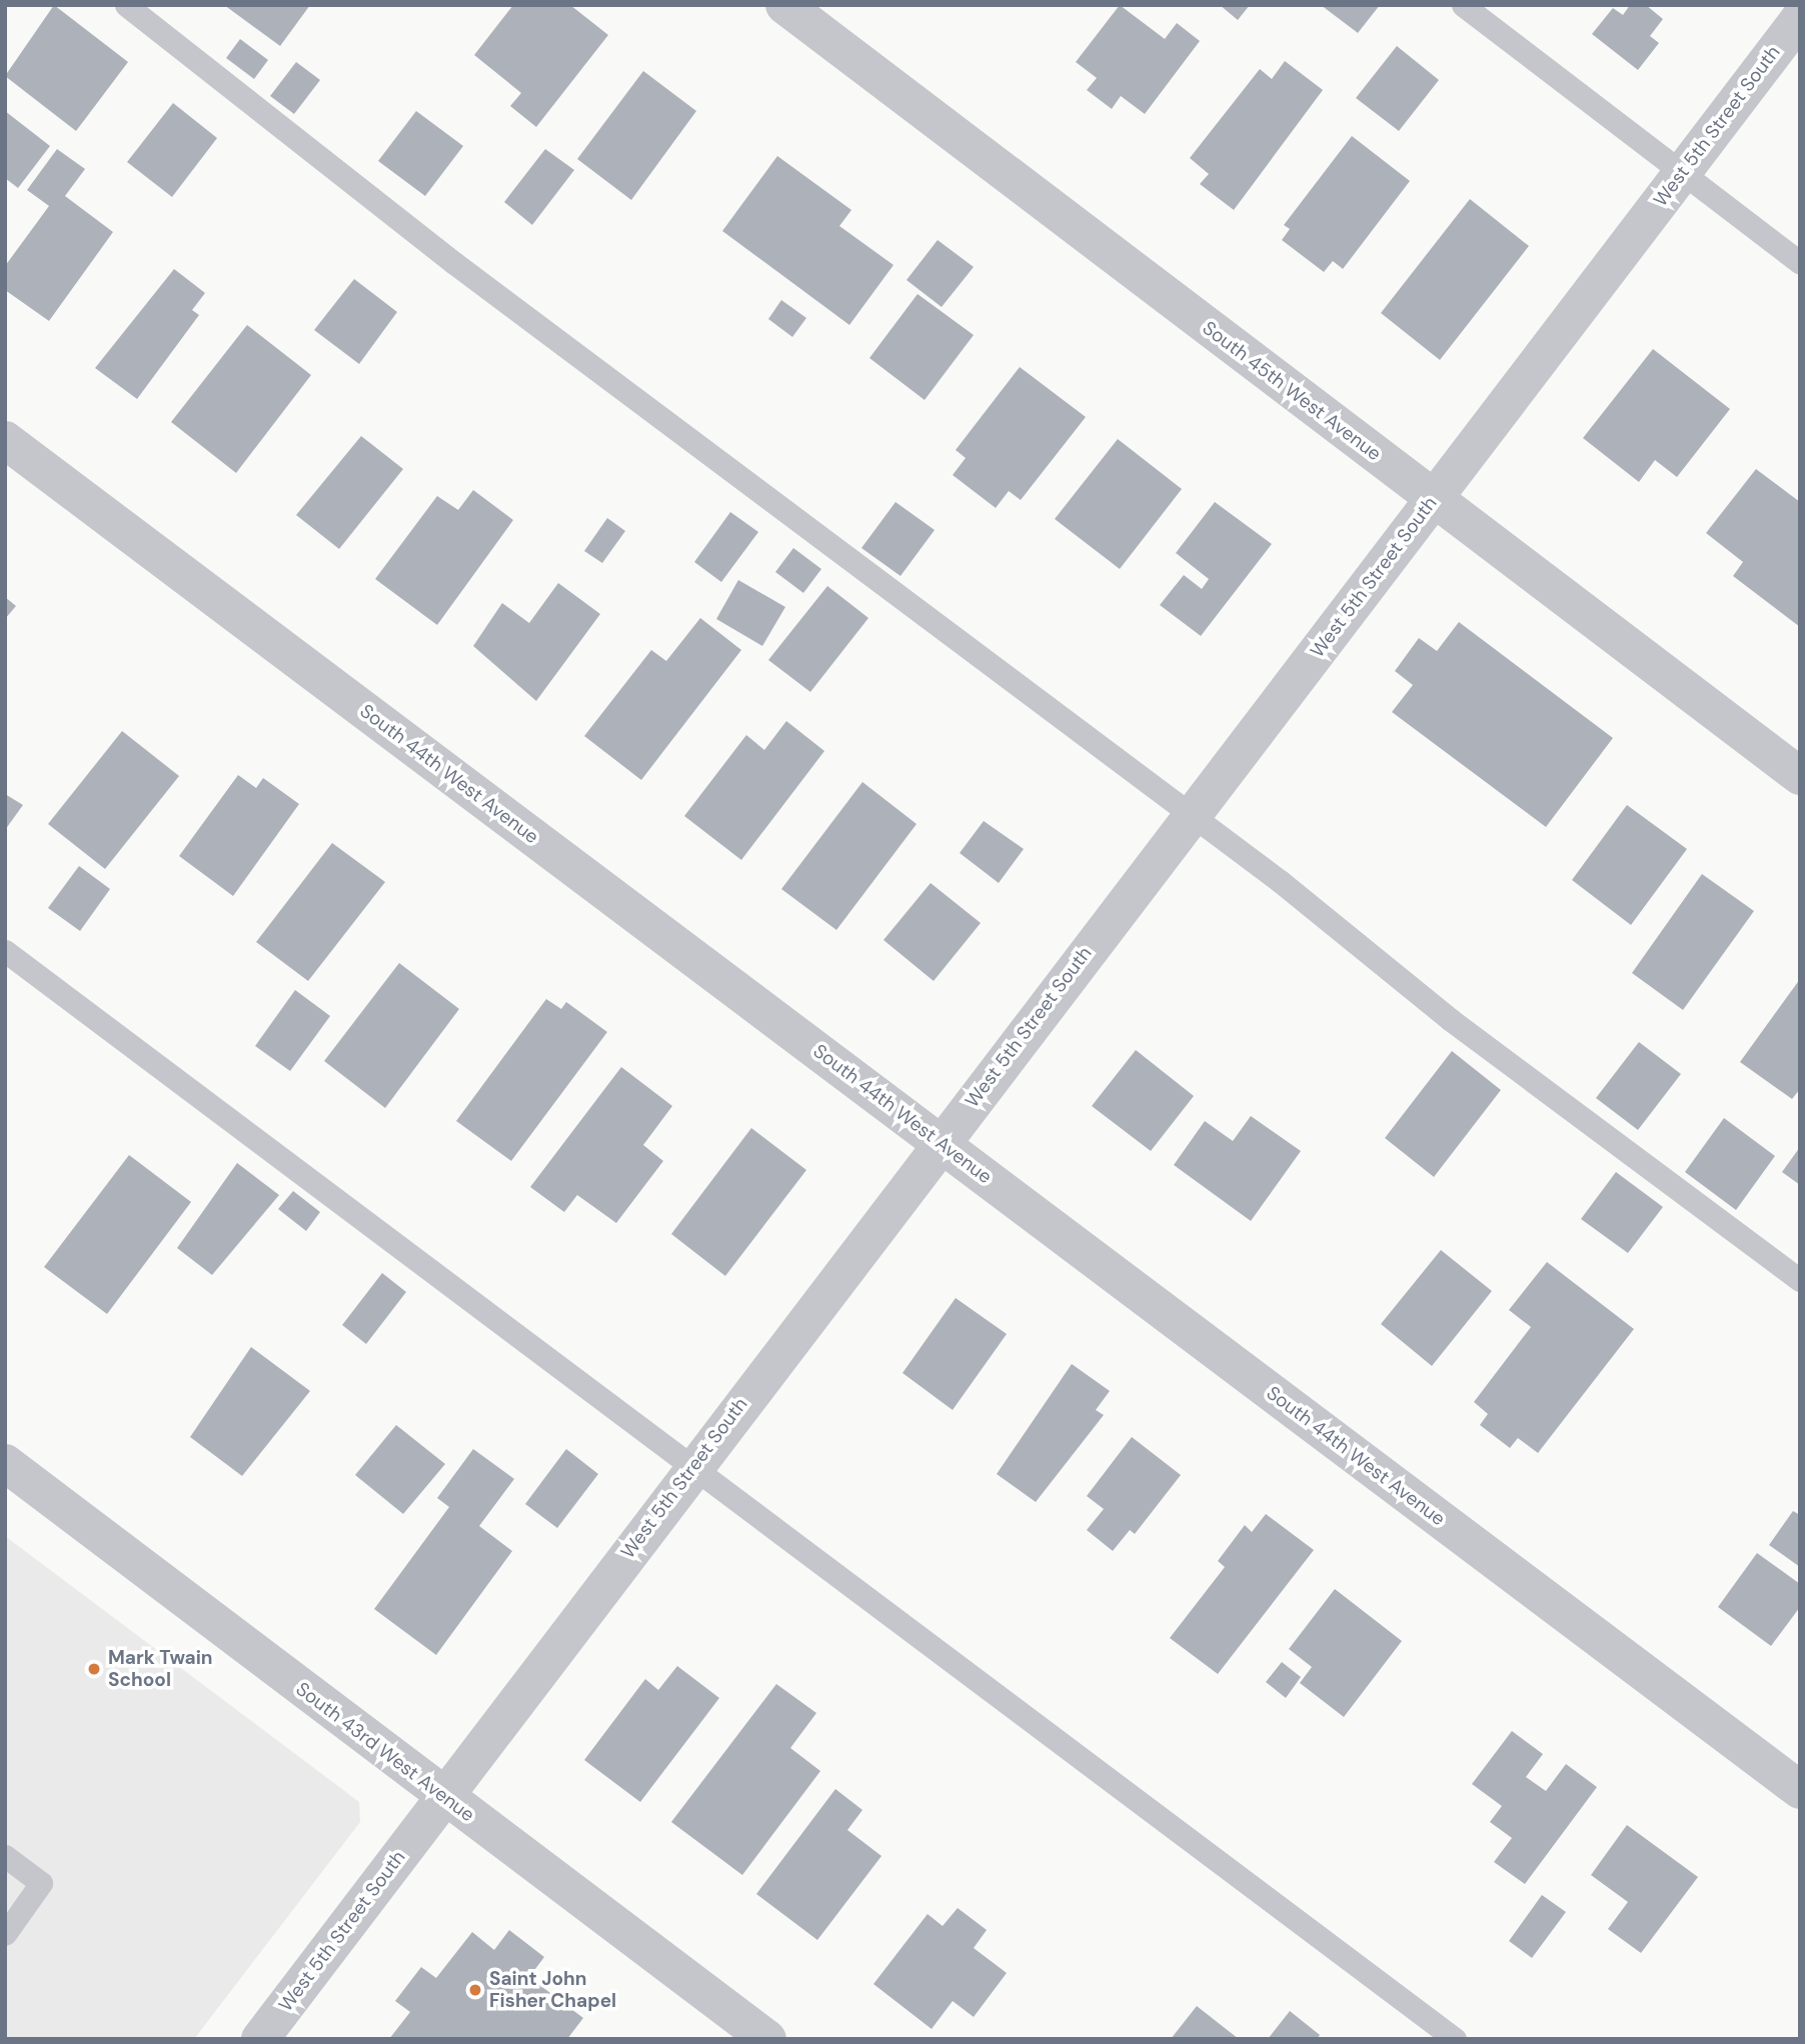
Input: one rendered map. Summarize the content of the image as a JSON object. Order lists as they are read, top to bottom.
{
  "streets": {
    "street": [
      "West 5th Street South",
      "South 45th West Avenue",
      "South 44th West Avenue",
      "South 43rd West Avenue"
    ]
  },
  "crossings": [
    ["West 5th Street South", "South 45th West Avenue"],
    ["West 5th Street South", "South 44th West Avenue"],
    ["West 5th Street South", "South 43rd West Avenue"]
  ],
  "places": ["Mark Twain School", "Saint John Fisher Chapel"]
}
